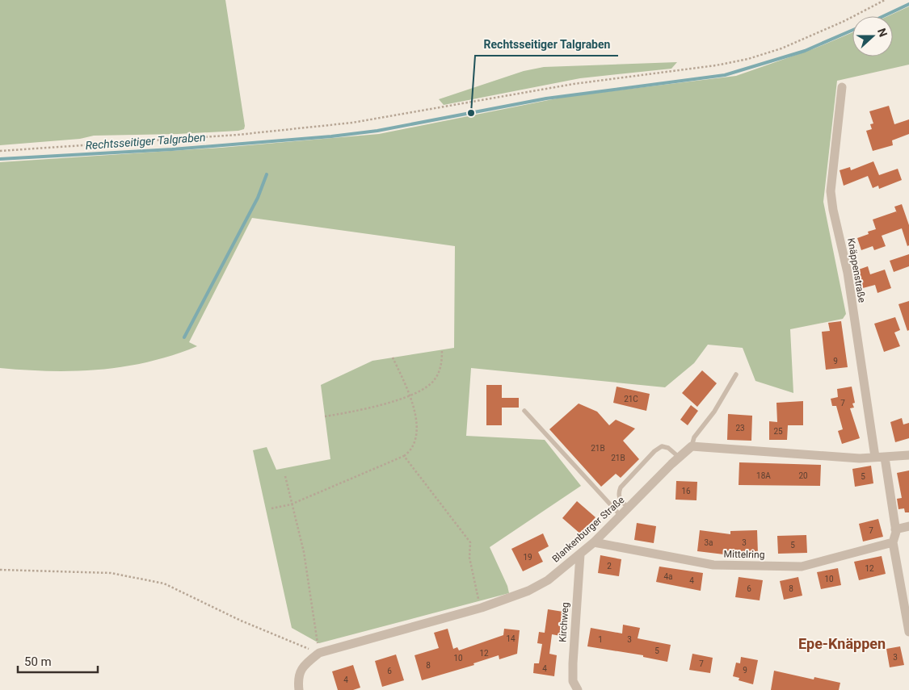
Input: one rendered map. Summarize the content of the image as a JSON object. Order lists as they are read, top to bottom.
{
  "streets": {
    "street": [
      "Knäppenstraße",
      "Blankenburger Straße",
      "Mittelring",
      "Kirchweg"
    ]
  },
  "crossings": [
    ["Blankenburger Straße", "Mittelring"],
    ["Blankenburger Straße", "Kirchweg"]
  ],
  "districts": ["Epe-Knäppen"],
  "water": ["Rechtsseitiger Talgraben"],
  "places": ["Rechtsseitiger Talgraben"],
  "house_numbers": [
    "9",
    "21C",
    "7",
    "23",
    "25",
    "21B",
    "21B",
    "18A",
    "20",
    "5",
    "16",
    "7",
    "3a",
    "3",
    "5",
    "19",
    "2",
    "12",
    "4a",
    "10",
    "4",
    "6",
    "8",
    "14",
    "1",
    "3",
    "5",
    "12",
    "3",
    "10",
    "7",
    "8",
    "4",
    "9",
    "6",
    "4"
  ],
  "scale_bar": "50 m",
  "north": "right"
}
